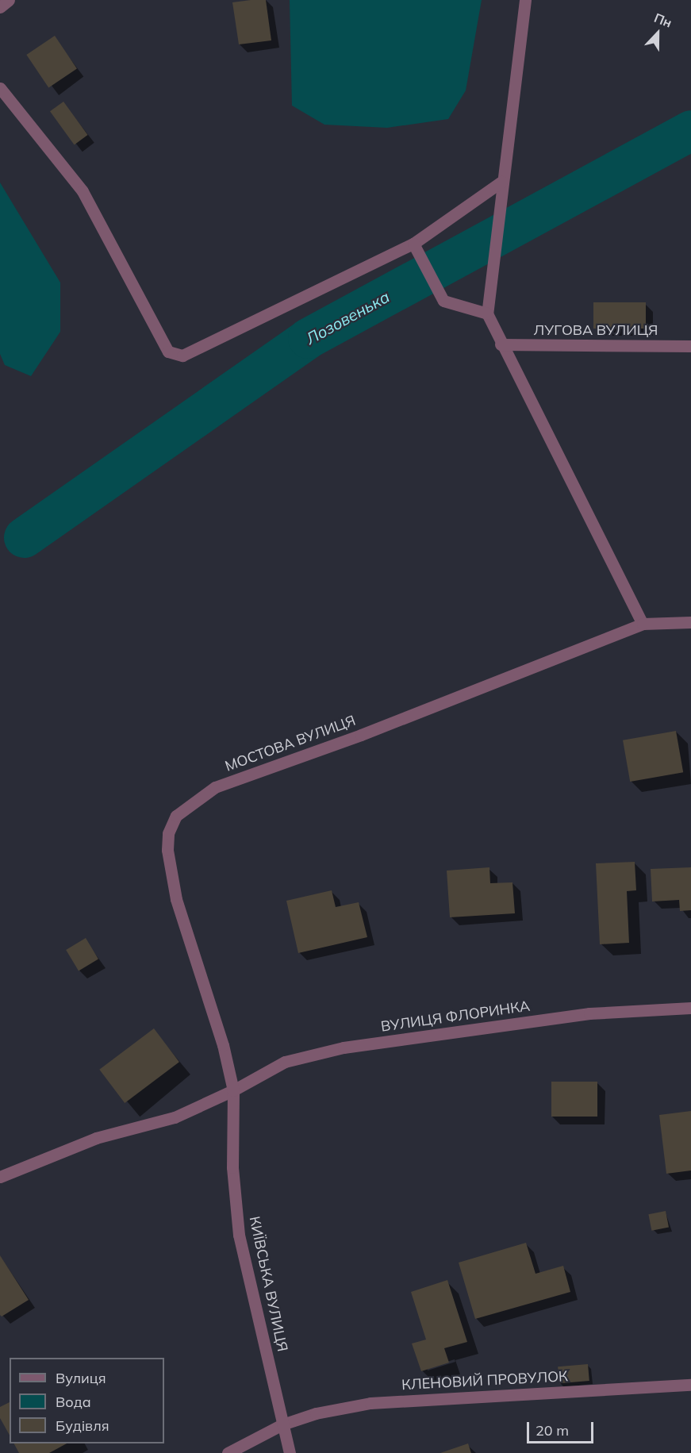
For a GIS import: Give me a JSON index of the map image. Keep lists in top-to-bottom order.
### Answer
{
  "streets": {
    "street": [
      "ЛУГОВА ВУЛИЦЯ",
      "МОСТОВА ВУЛИЦЯ",
      "ВУЛИЦЯ ФЛОРИНКА",
      "КИЇВСЬКА ВУЛИЦЯ",
      "КЛЕНОВИЙ ПРОВУЛОК"
    ]
  },
  "crossings": [
    ["МОСТОВА ВУЛИЦЯ", "ВУЛИЦЯ ФЛОРИНКА"],
    ["МОСТОВА ВУЛИЦЯ", "КИЇВСЬКА ВУЛИЦЯ"],
    ["ВУЛИЦЯ ФЛОРИНКА", "КИЇВСЬКА ВУЛИЦЯ"],
    ["КИЇВСЬКА ВУЛИЦЯ", "КЛЕНОВИЙ ПРОВУЛОК"]
  ],
  "water": ["Лозовенька"],
  "legend": ["Вулиця", "Вода", "Будівля"],
  "scale_bar": "20 m",
  "north": "top"
}
